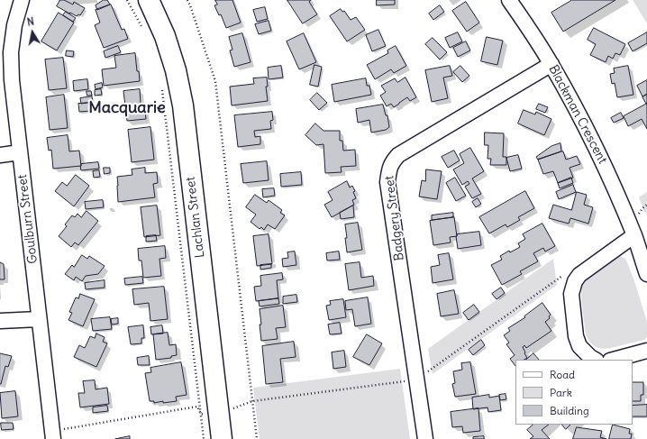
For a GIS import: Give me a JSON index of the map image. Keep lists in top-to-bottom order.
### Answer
{
  "streets": {
    "street": [
      "Blackman Crescent",
      "Lachlan Street",
      "Badgery Street",
      "Goulburn Street"
    ]
  },
  "crossings": [
    ["Blackman Crescent", "Badgery Street"]
  ],
  "districts": ["Macquarie"],
  "legend": ["Road", "Park", "Building"],
  "north": "top"
}
